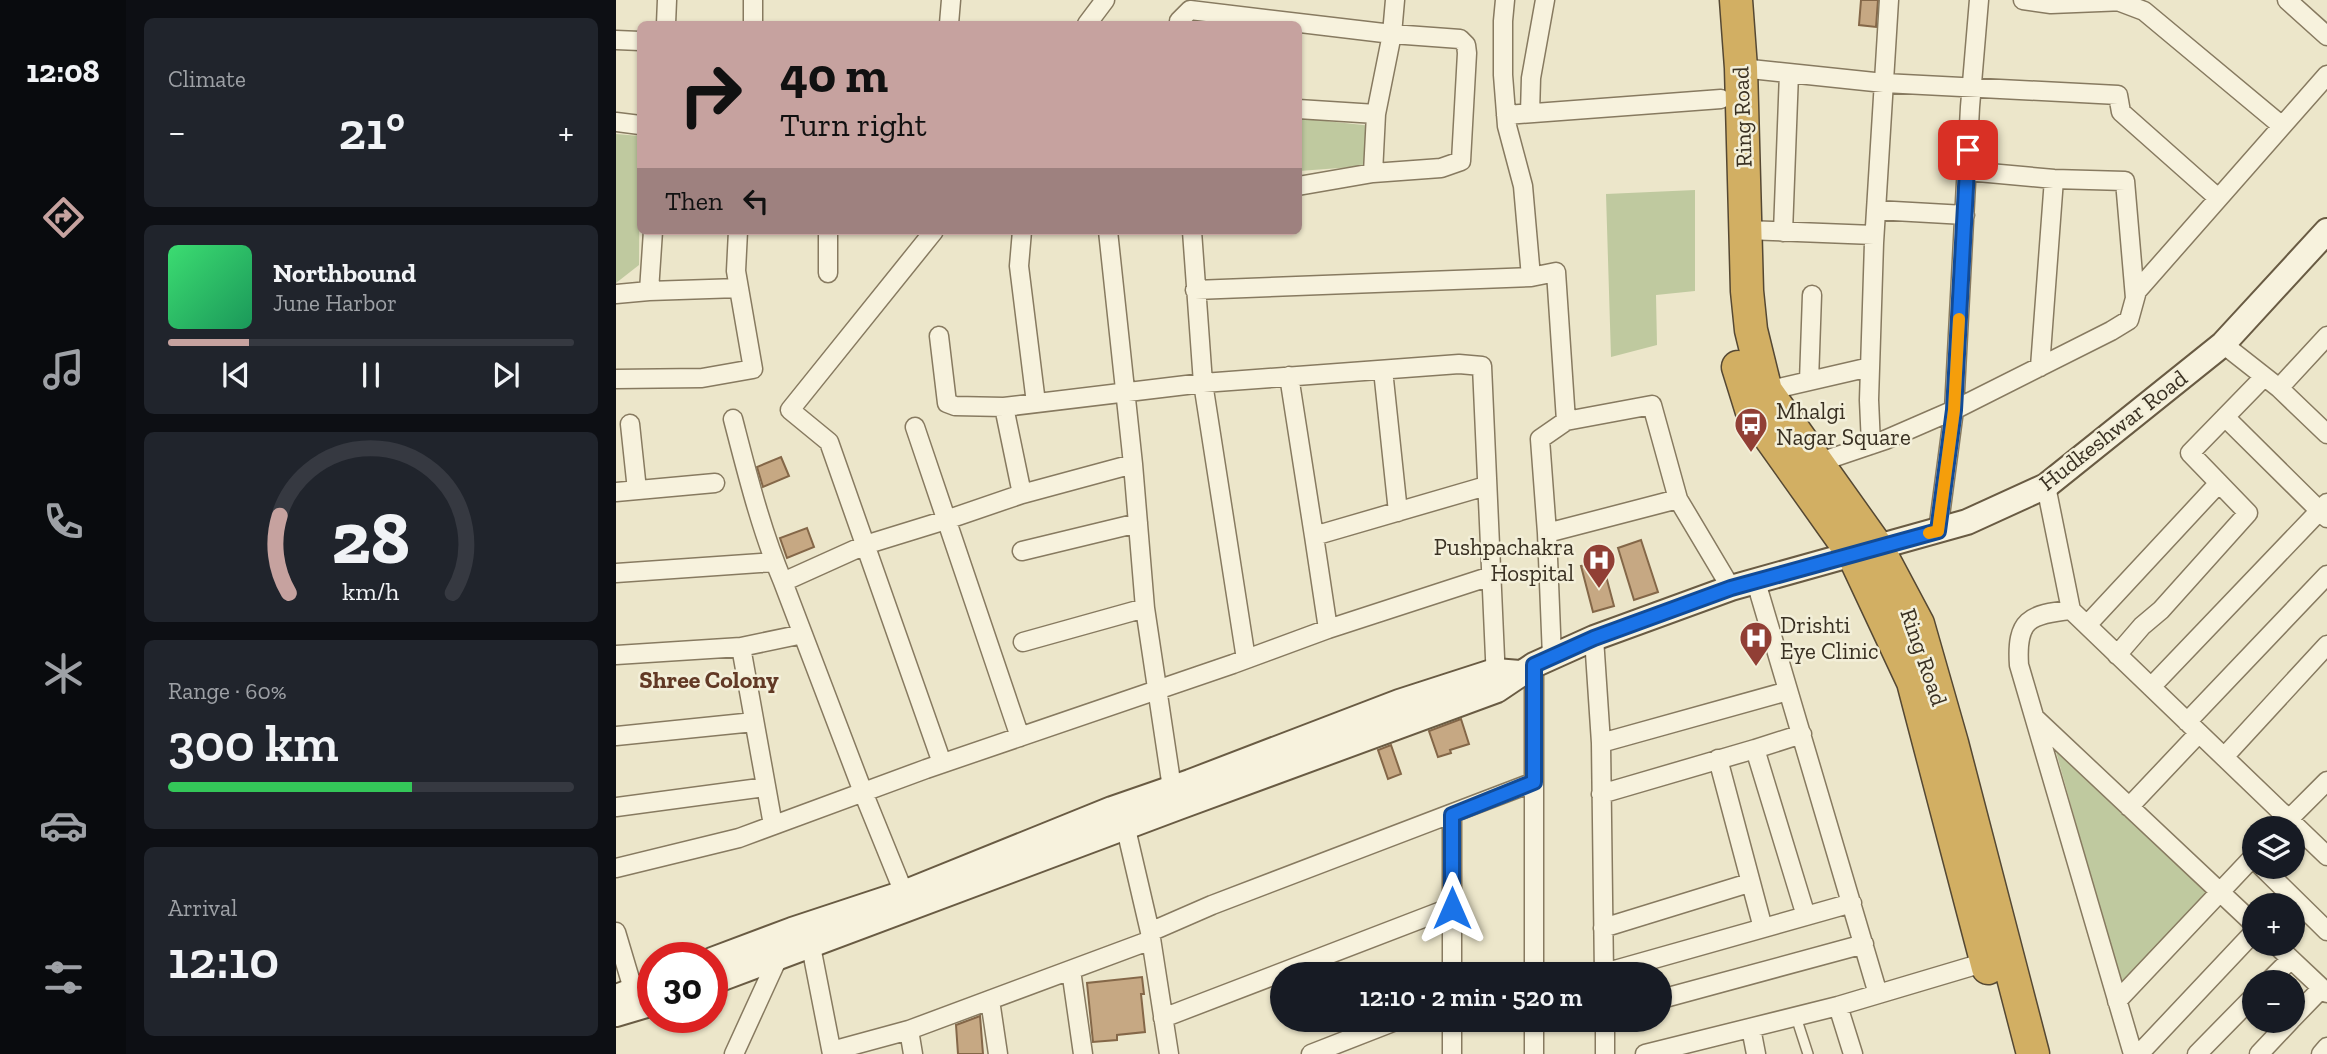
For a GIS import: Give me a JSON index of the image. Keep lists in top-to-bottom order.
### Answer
{
  "streets": {
    "highway": ["Ring Road"],
    "main road": ["Hudkeshwar Road"]
  },
  "crossings": [
    ["Ring Road", "Hudkeshwar Road"]
  ],
  "districts": ["Shree Colony"],
  "places": {
    "bus stop": ["Mhalgi Nagar Square"],
    "hospital": ["Pushpachakra Hospital", "Drishti Eye Clinic"]
  },
  "page": {
    "tabs": "12:08",
    "tile": [
      "Climate",
      ["Range · 60%", "300 km"],
      ["Arrival", "12:10"]
    ],
    "turn": ["40 m", "Turn right"],
    "heat": ["−", "21°", "+"],
    "then": "Then",
    "song": ["Northbound", "June Harbor"],
    "map_buttons": ["+", "−"],
    "limit": "30",
    "trip": "12:10 · 2 min · 520 m",
    "gauge": ["28", "km/h"]
  }
}
